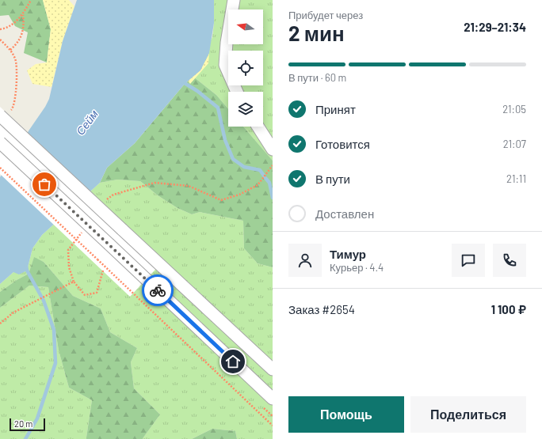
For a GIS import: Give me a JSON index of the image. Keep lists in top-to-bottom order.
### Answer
{
  "water": ["Сейм"],
  "scale_bar": "20 m",
  "north": "left",
  "page": {
    "heading": ["2 мин", "Прибудет через", "21:29–21:34"],
    "panel": [
      "Тимур",
      "Курьер · 4.4",
      "Заказ #2654",
      "1 100 ₽"
    ],
    "bar": "В пути · 60 m",
    "list": [
      ["Принят", "21:05"],
      ["Готовится", "21:07"],
      ["В пути", "21:11"],
      "Доставлен"
    ],
    "buttons": ["Помощь", "Поделиться"],
    "scale": "20 m"
  }
}
